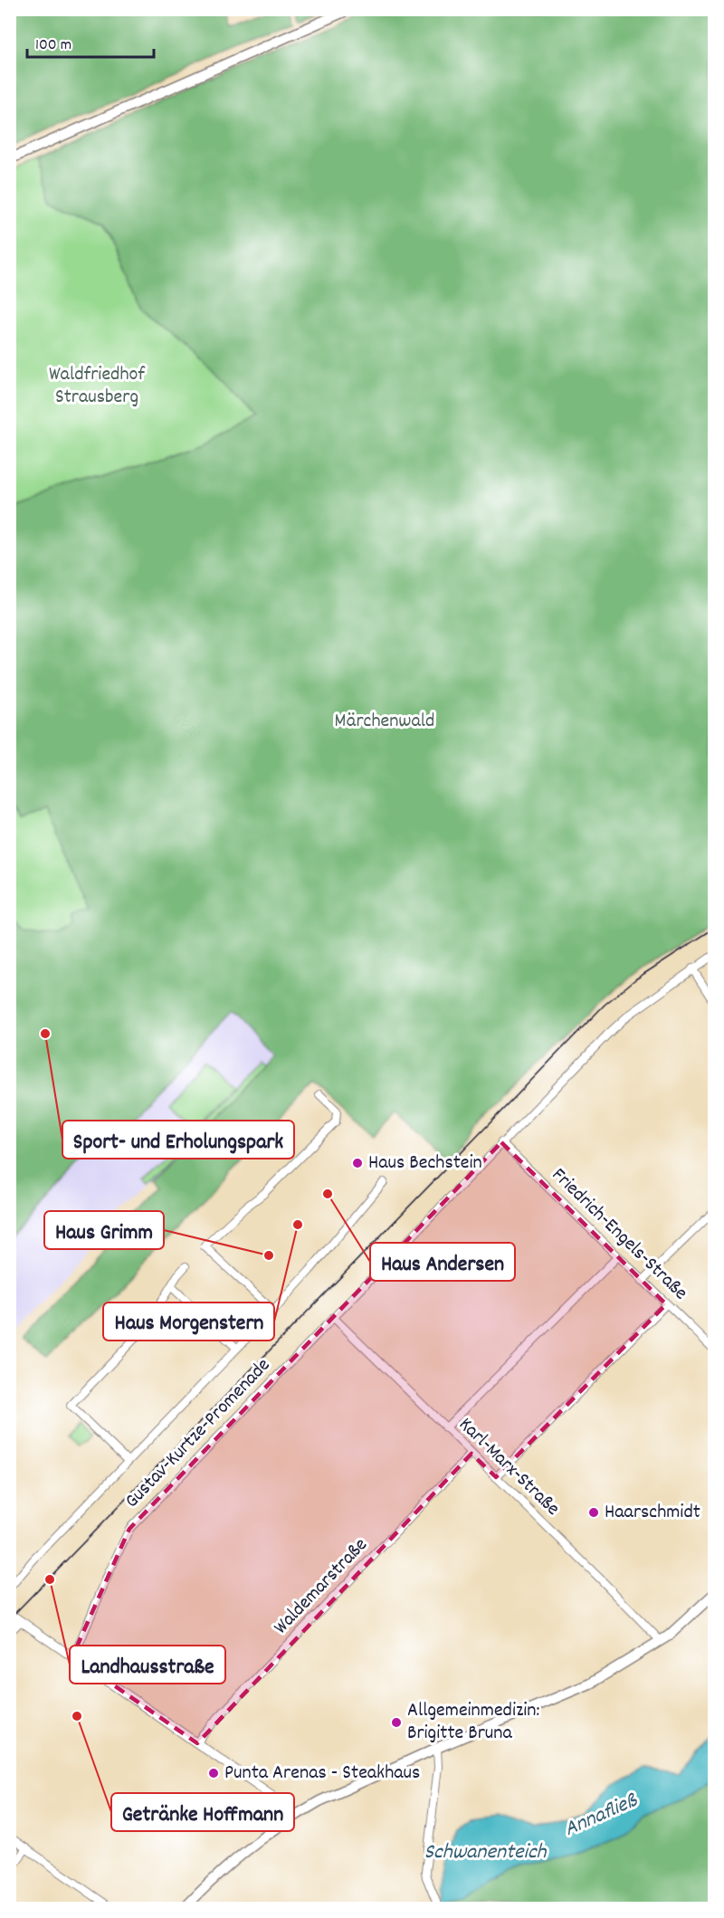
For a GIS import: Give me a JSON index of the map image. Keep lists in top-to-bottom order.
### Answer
{
  "streets": {
    "street": [
      "Friedrich-Engels-Straße",
      "Gustav-Kurtze-Promenade",
      "Karl-Marx-Straße",
      "Waldemarstraße"
    ]
  },
  "crossings": [
    ["Friedrich-Engels-Straße", "Gustav-Kurtze-Promenade"],
    ["Gustav-Kurtze-Promenade", "Karl-Marx-Straße"],
    ["Karl-Marx-Straße", "Waldemarstraße"]
  ],
  "water": ["Annafließ", "Schwanenteich"],
  "parks": ["Waldfriedhof Strausberg", "Märchenwald"],
  "places": [
    "Sport- und Erholungspark",
    "Haus Bechstein",
    "Haus Andersen",
    "Haus Morgenstern",
    "Haus Grimm",
    "Haarschmidt",
    "Landhausstraße",
    "Getränke Hoffmann",
    "Allgemeinmedizin: Brigitte Bruna",
    "Punta Arenas - Steakhaus"
  ],
  "scale_bar": "100 m"
}
